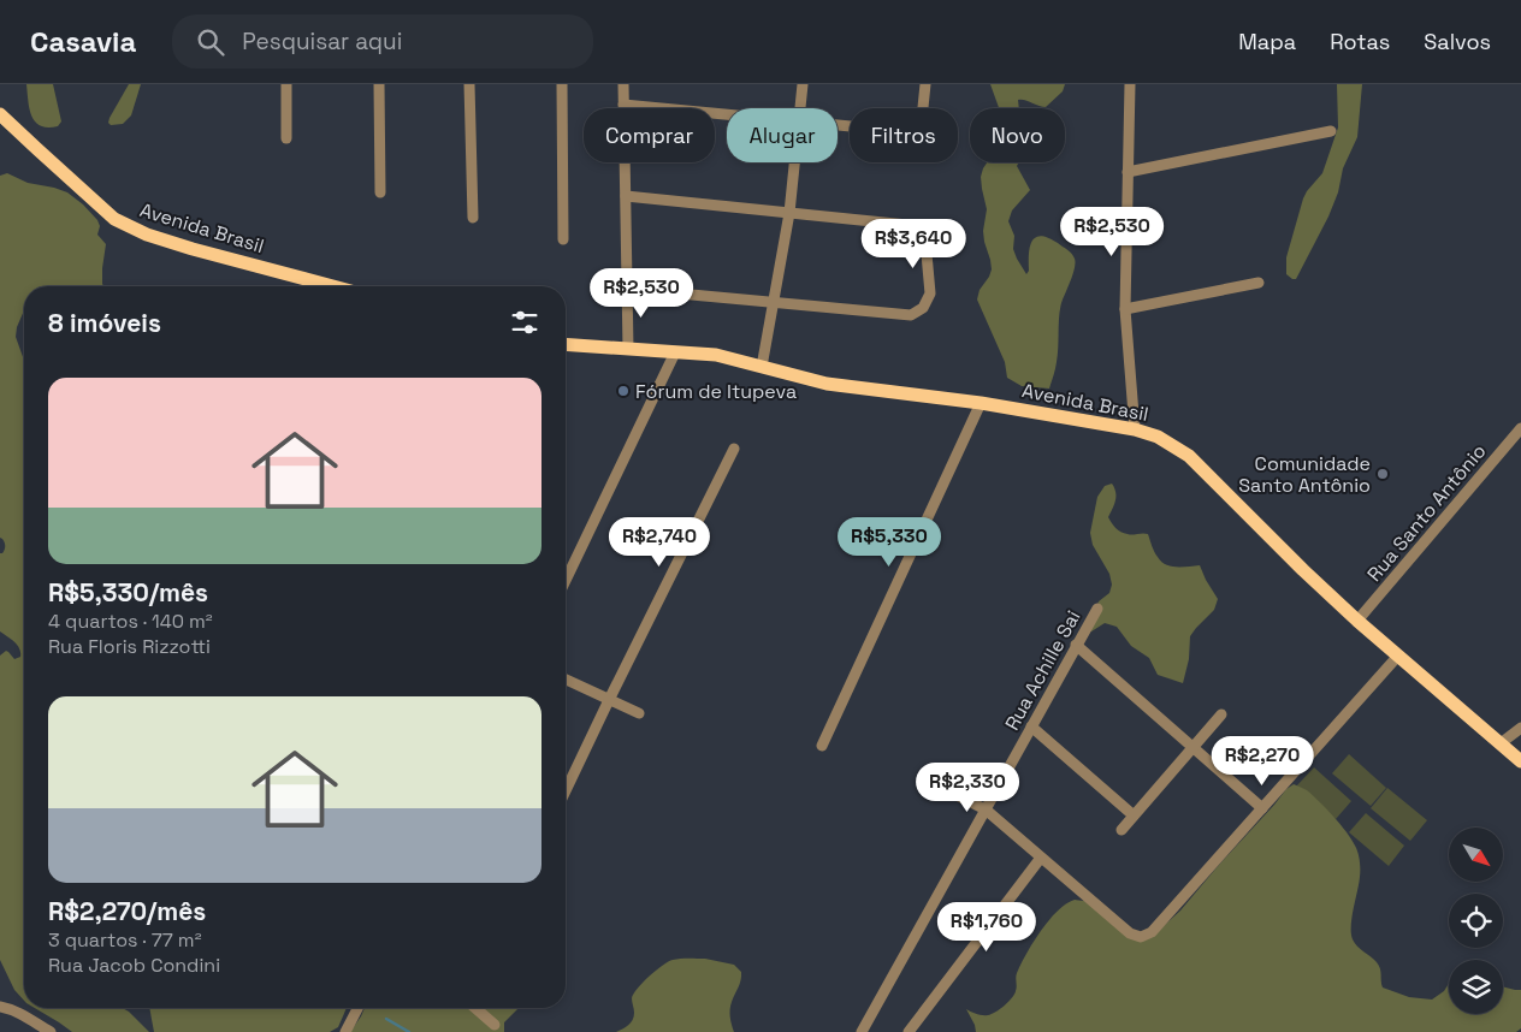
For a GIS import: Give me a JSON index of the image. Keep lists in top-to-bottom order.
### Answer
{
  "streets": {
    "main road": ["Avenida Brasil"],
    "street": ["Rua Santo Antônio", "Rua Achille Sai"]
  },
  "crossings": [
    ["Avenida Brasil", "Rua Santo Antônio"]
  ],
  "places": ["Fórum de Itupeva", "Comunidade Santo Antônio"],
  "north": "bottom right",
  "page": {
    "header": "Casavia",
    "search": "Pesquisar aqui",
    "nav": ["Mapa", "Rotas", "Salvos"],
    "chip": [
      "Comprar",
      "Alugar",
      "Filtros",
      "Novo"
    ],
    "price": [
      "R$2,530",
      "R$3,640",
      "R$2,530",
      "R$2,740",
      "R$5,330",
      "R$2,270",
      "R$2,330",
      "R$1,760"
    ],
    "heading": "8 imóveis",
    "list": [
      {
        "name": "R$5,330/mês",
        "note": "4 quartos · 140 m² · Rua Floris Rizzotti"
      },
      {
        "name": "R$2,270/mês",
        "note": "3 quartos · 77 m² · Rua Jacob Condini"
      }
    ]
  }
}
